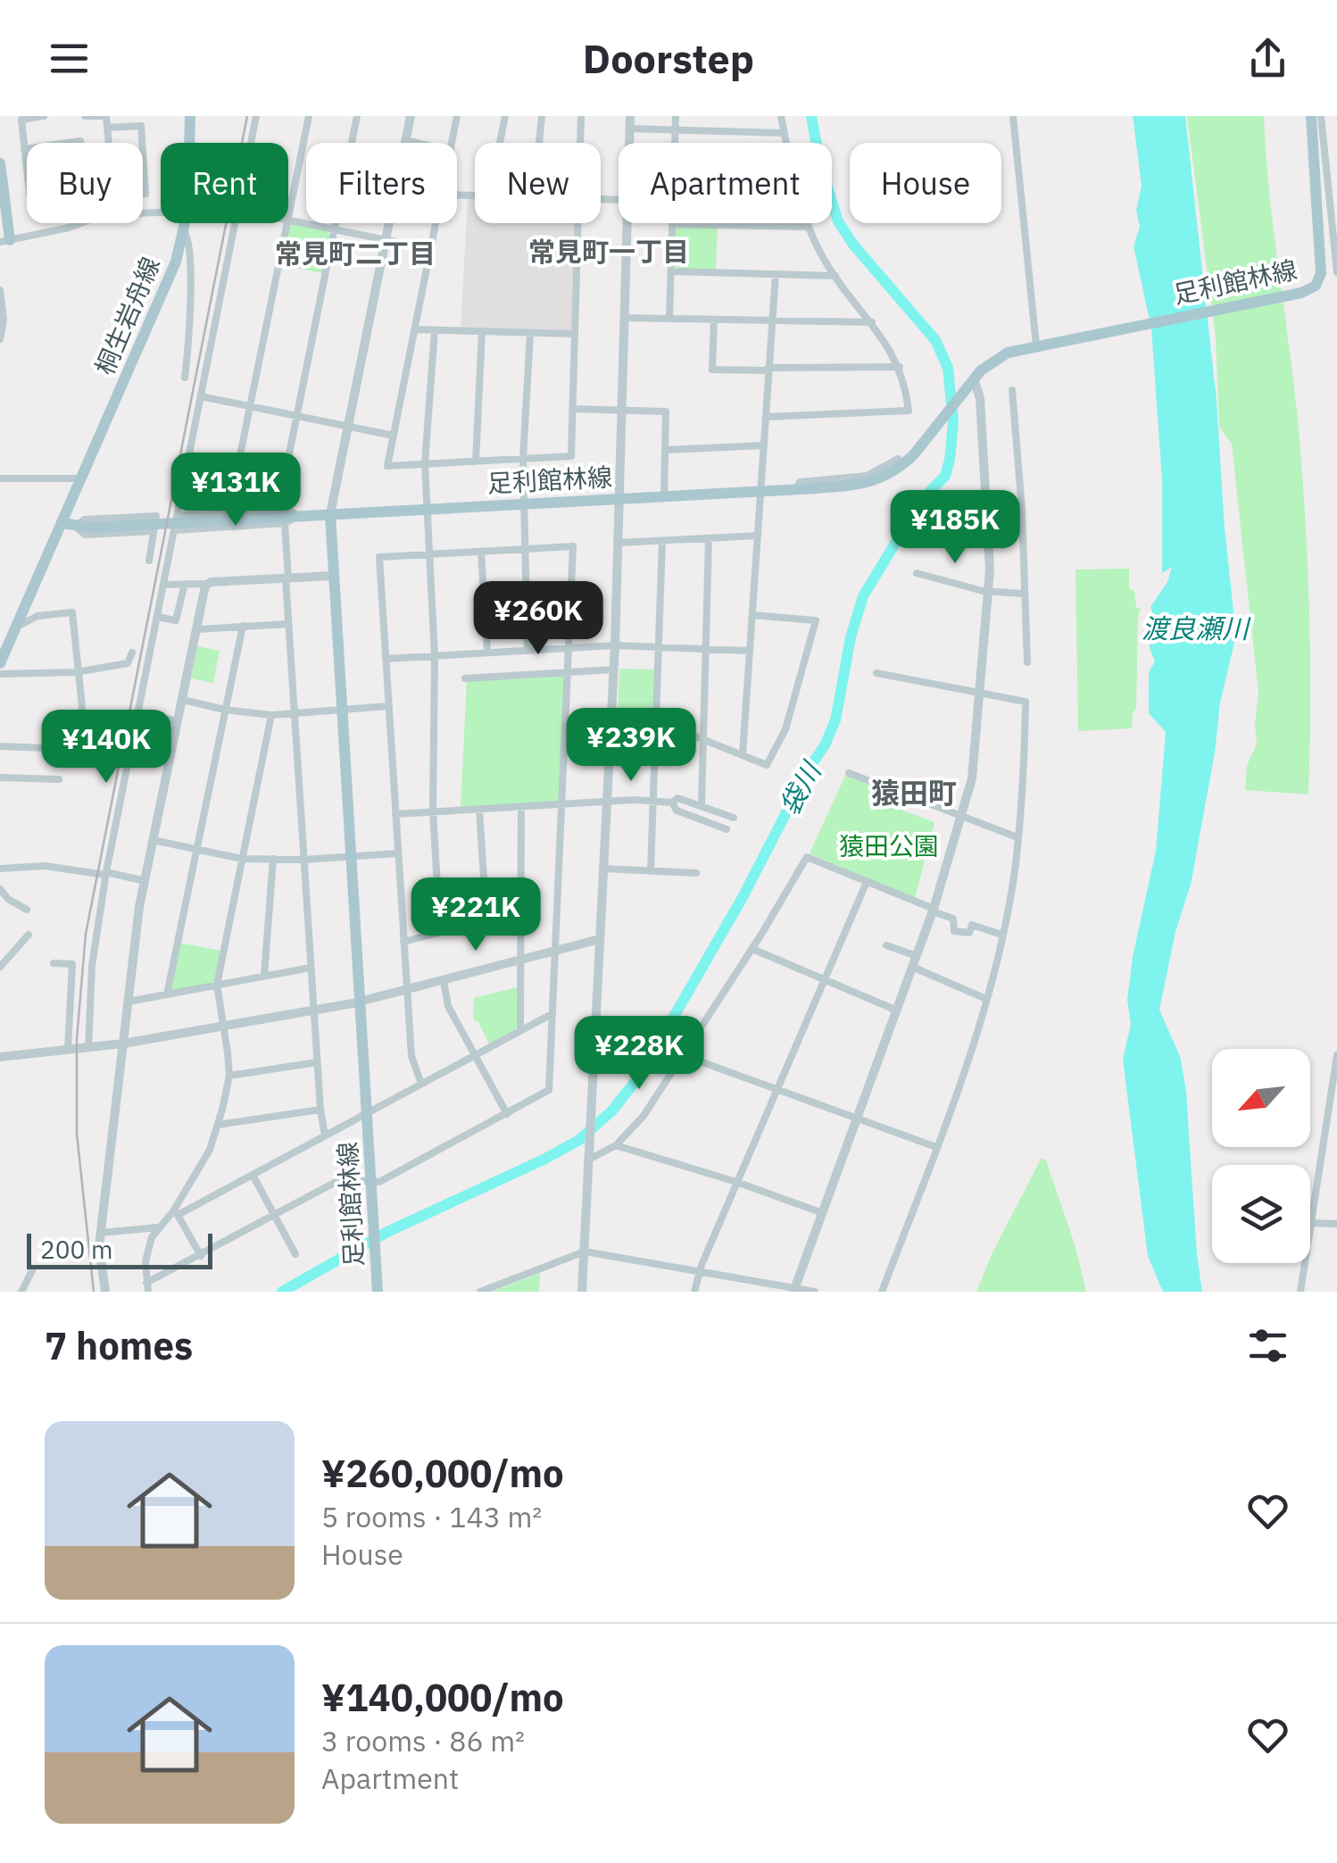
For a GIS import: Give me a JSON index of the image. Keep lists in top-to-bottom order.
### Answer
{
  "streets": {
    "main road": ["足利館林線", "桐生岩舟線"]
  },
  "districts": ["常見町一丁目", "常見町二丁目", "猿田町"],
  "water": ["渡良瀬川", "袋川"],
  "parks": ["猿田公園"],
  "scale_bar": "200 m",
  "north": "bottom left",
  "page": {
    "header": "Doorstep",
    "chip": [
      "Buy",
      "Rent",
      "Filters",
      "New",
      "Apartment",
      "House"
    ],
    "price": [
      "¥131K",
      "¥185K",
      "¥260K",
      "¥239K",
      "¥140K",
      "¥221K",
      "¥228K"
    ],
    "scale": "200 m",
    "heading": "7 homes",
    "list": [
      {
        "name": "¥260,000/mo",
        "note": "5 rooms · 143 m² · House"
      },
      {
        "name": "¥140,000/mo",
        "note": "3 rooms · 86 m² · Apartment"
      }
    ]
  }
}
